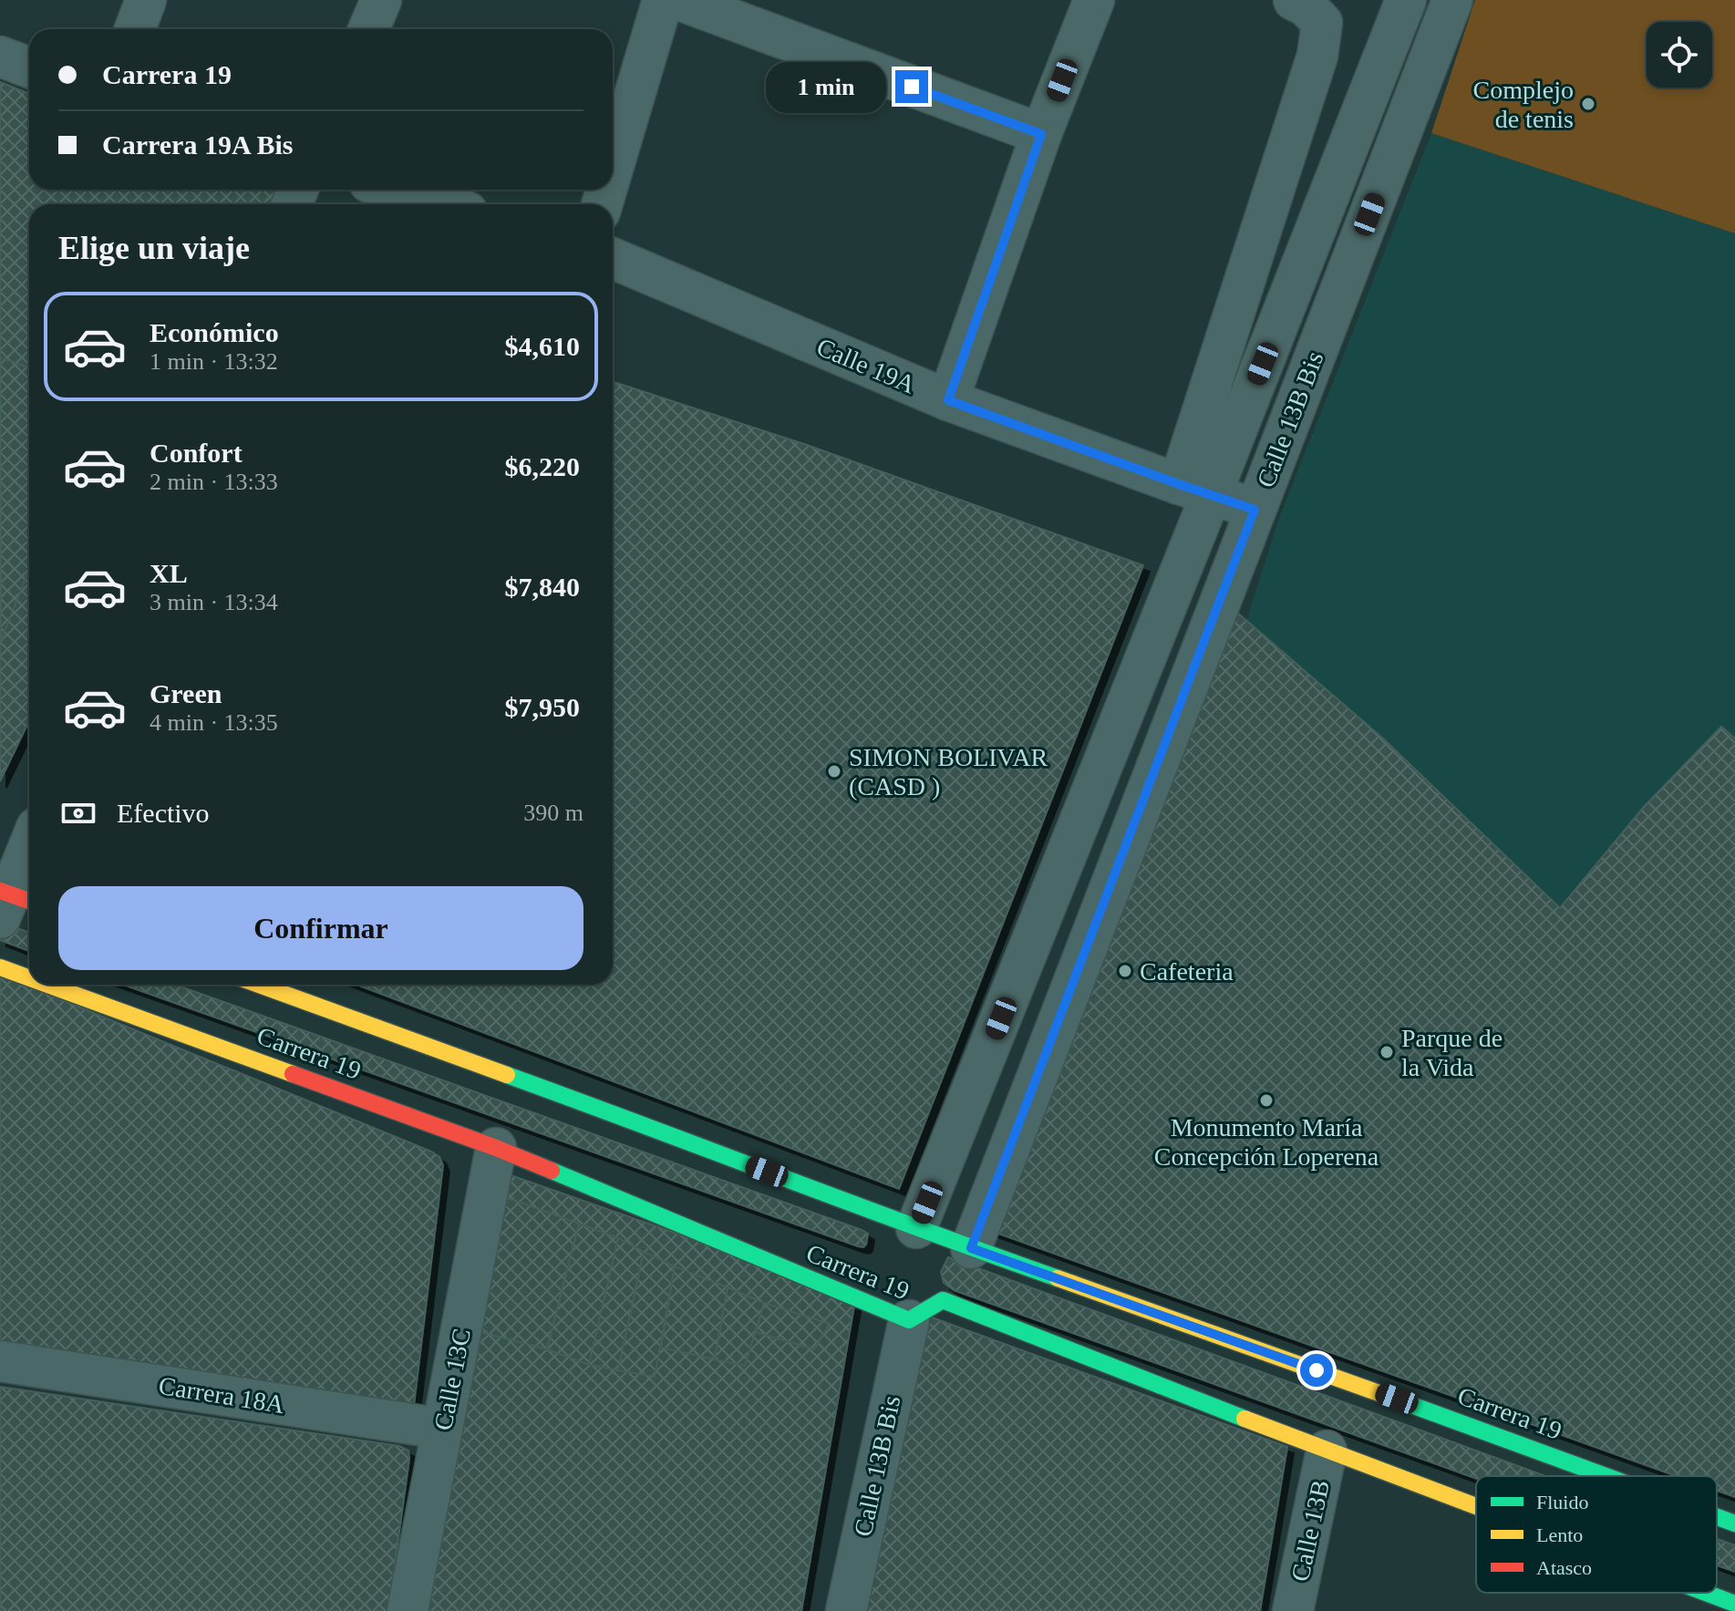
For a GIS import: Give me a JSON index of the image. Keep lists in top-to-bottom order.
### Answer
{
  "streets": {
    "highway": ["Carrera 19"],
    "street": [
      "Calle 19A",
      "Calle 13B Bis",
      "Calle 13C",
      "Carrera 18A",
      "Calle 13B"
    ]
  },
  "crossings": [
    ["Calle 19A", "Calle 13B Bis"],
    ["Calle 13B Bis", "Carrera 19"],
    ["Carrera 19", "Calle 13C"],
    ["Carrera 19", "Calle 13B"],
    ["Calle 13C", "Carrera 18A"]
  ],
  "places": [
    "Complejo de tenis",
    "SIMON BOLIVAR (CASD )",
    "Cafeteria",
    "Parque de la Vida",
    "Monumento María Concepción Loperena"
  ],
  "legend": ["Fluido", "Lento", "Atasco"],
  "page": {
    "banner": ["Carrera 19", "Carrera 19A Bis"],
    "bubble": "1 min",
    "heading": "Elige un viaje",
    "list": [
      {
        "name": "Económico",
        "note": "1 min · 13:32",
        "value": "$4,610"
      },
      {
        "name": "Confort",
        "note": "2 min · 13:33",
        "value": "$6,220"
      },
      {
        "name": "XL",
        "note": "3 min · 13:34",
        "value": "$7,840"
      },
      {
        "name": "Green",
        "note": "4 min · 13:35",
        "value": "$7,950"
      }
    ],
    "pay": ["Efectivo", "390 m"],
    "buttons": "Confirmar"
  }
}
